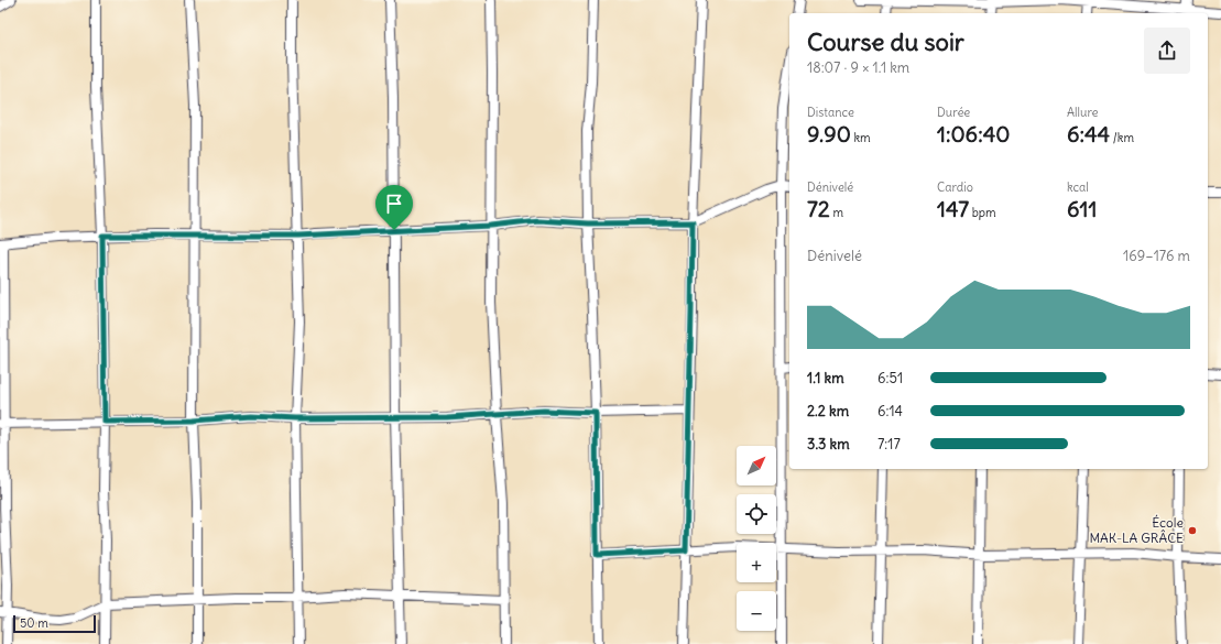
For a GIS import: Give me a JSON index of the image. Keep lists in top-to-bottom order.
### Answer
{
  "places": ["École MAK-LA GRÂCE"],
  "scale_bar": "50 m",
  "north": "top right",
  "page": {
    "heading": ["Course du soir", "18:07 · 9 × 1.1 km"],
    "stats": [
      ["Distance", "9.90 km"],
      ["Durée", "1:06:40"],
      ["Allure", "6:44 /km"],
      ["Dénivelé", "72 m"],
      ["Cardio", "147 bpm"],
      ["kcal", "611"]
    ],
    "chart": ["Dénivelé", "169–176 m"],
    "list": [
      {
        "name": "1.1 km",
        "note": "6:51"
      },
      {
        "name": "2.2 km",
        "note": "6:14"
      },
      {
        "name": "3.3 km",
        "note": "7:17"
      }
    ],
    "map_buttons": ["+", "−"],
    "scale": "50 m"
  }
}
